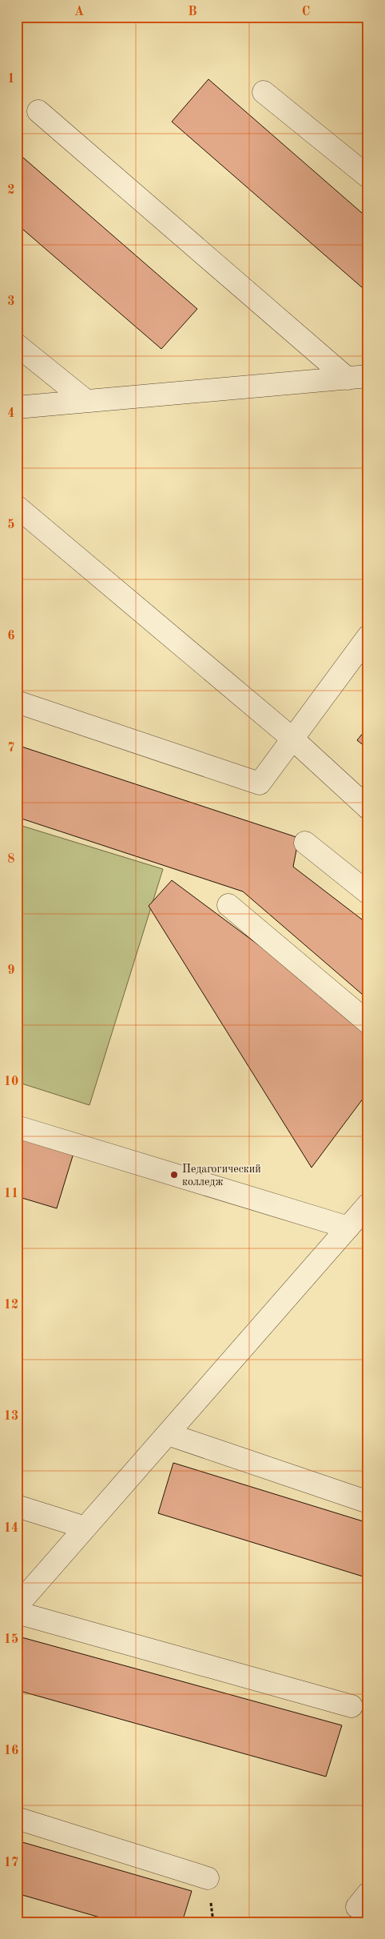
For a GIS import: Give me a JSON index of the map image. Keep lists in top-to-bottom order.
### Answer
{
  "places": ["Педагогический колледж"],
  "grid": {
    "columns": ["A", "B", "C"],
    "rows": [
      "1",
      "2",
      "3",
      "4",
      "5",
      "6",
      "7",
      "8",
      "9",
      "10",
      "11",
      "12",
      "13",
      "14",
      "15",
      "16",
      "17"
    ]
  }
}
